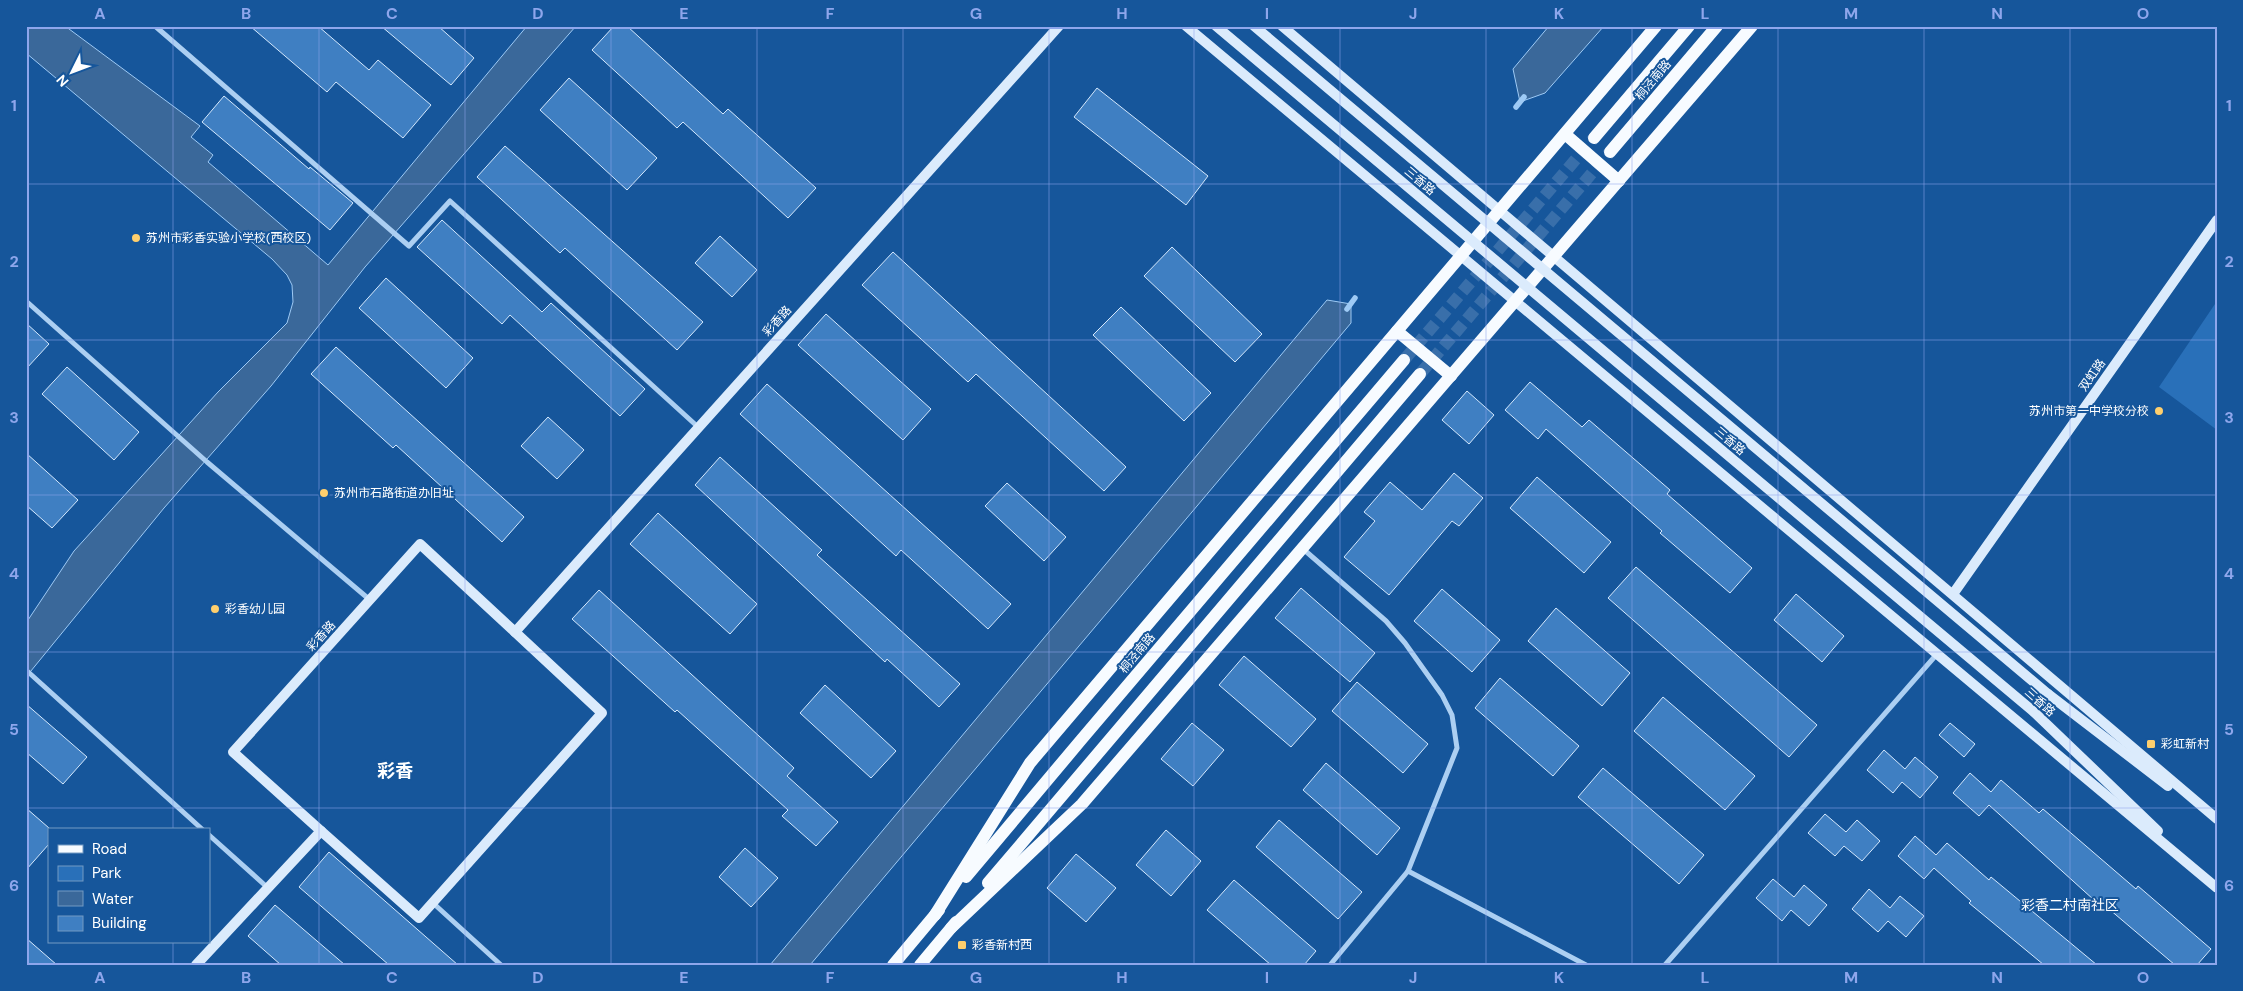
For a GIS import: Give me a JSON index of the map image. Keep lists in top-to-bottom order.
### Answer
{
  "streets": {
    "main road": [
      "桐泾南路",
      "三香路",
      "彩香路",
      "双虹路"
    ]
  },
  "districts": ["彩香", "彩香二村南社区"],
  "places": {
    "other": [
      "苏州市彩香实验小学校(西校区)",
      "苏州市第一中学校分校",
      "苏州市石路街道办旧址",
      "彩香幼儿园"
    ],
    "transit": ["彩虹新村", "彩香新村西"]
  },
  "legend": [
    "Road",
    "Park",
    "Water",
    "Building"
  ],
  "north": "bottom left",
  "grid": {
    "columns": [
      "A",
      "B",
      "C",
      "D",
      "E",
      "F",
      "G",
      "H",
      "I",
      "J",
      "K",
      "L",
      "M",
      "N",
      "O"
    ],
    "rows": [
      "1",
      "2",
      "3",
      "4",
      "5",
      "6"
    ]
  }
}
